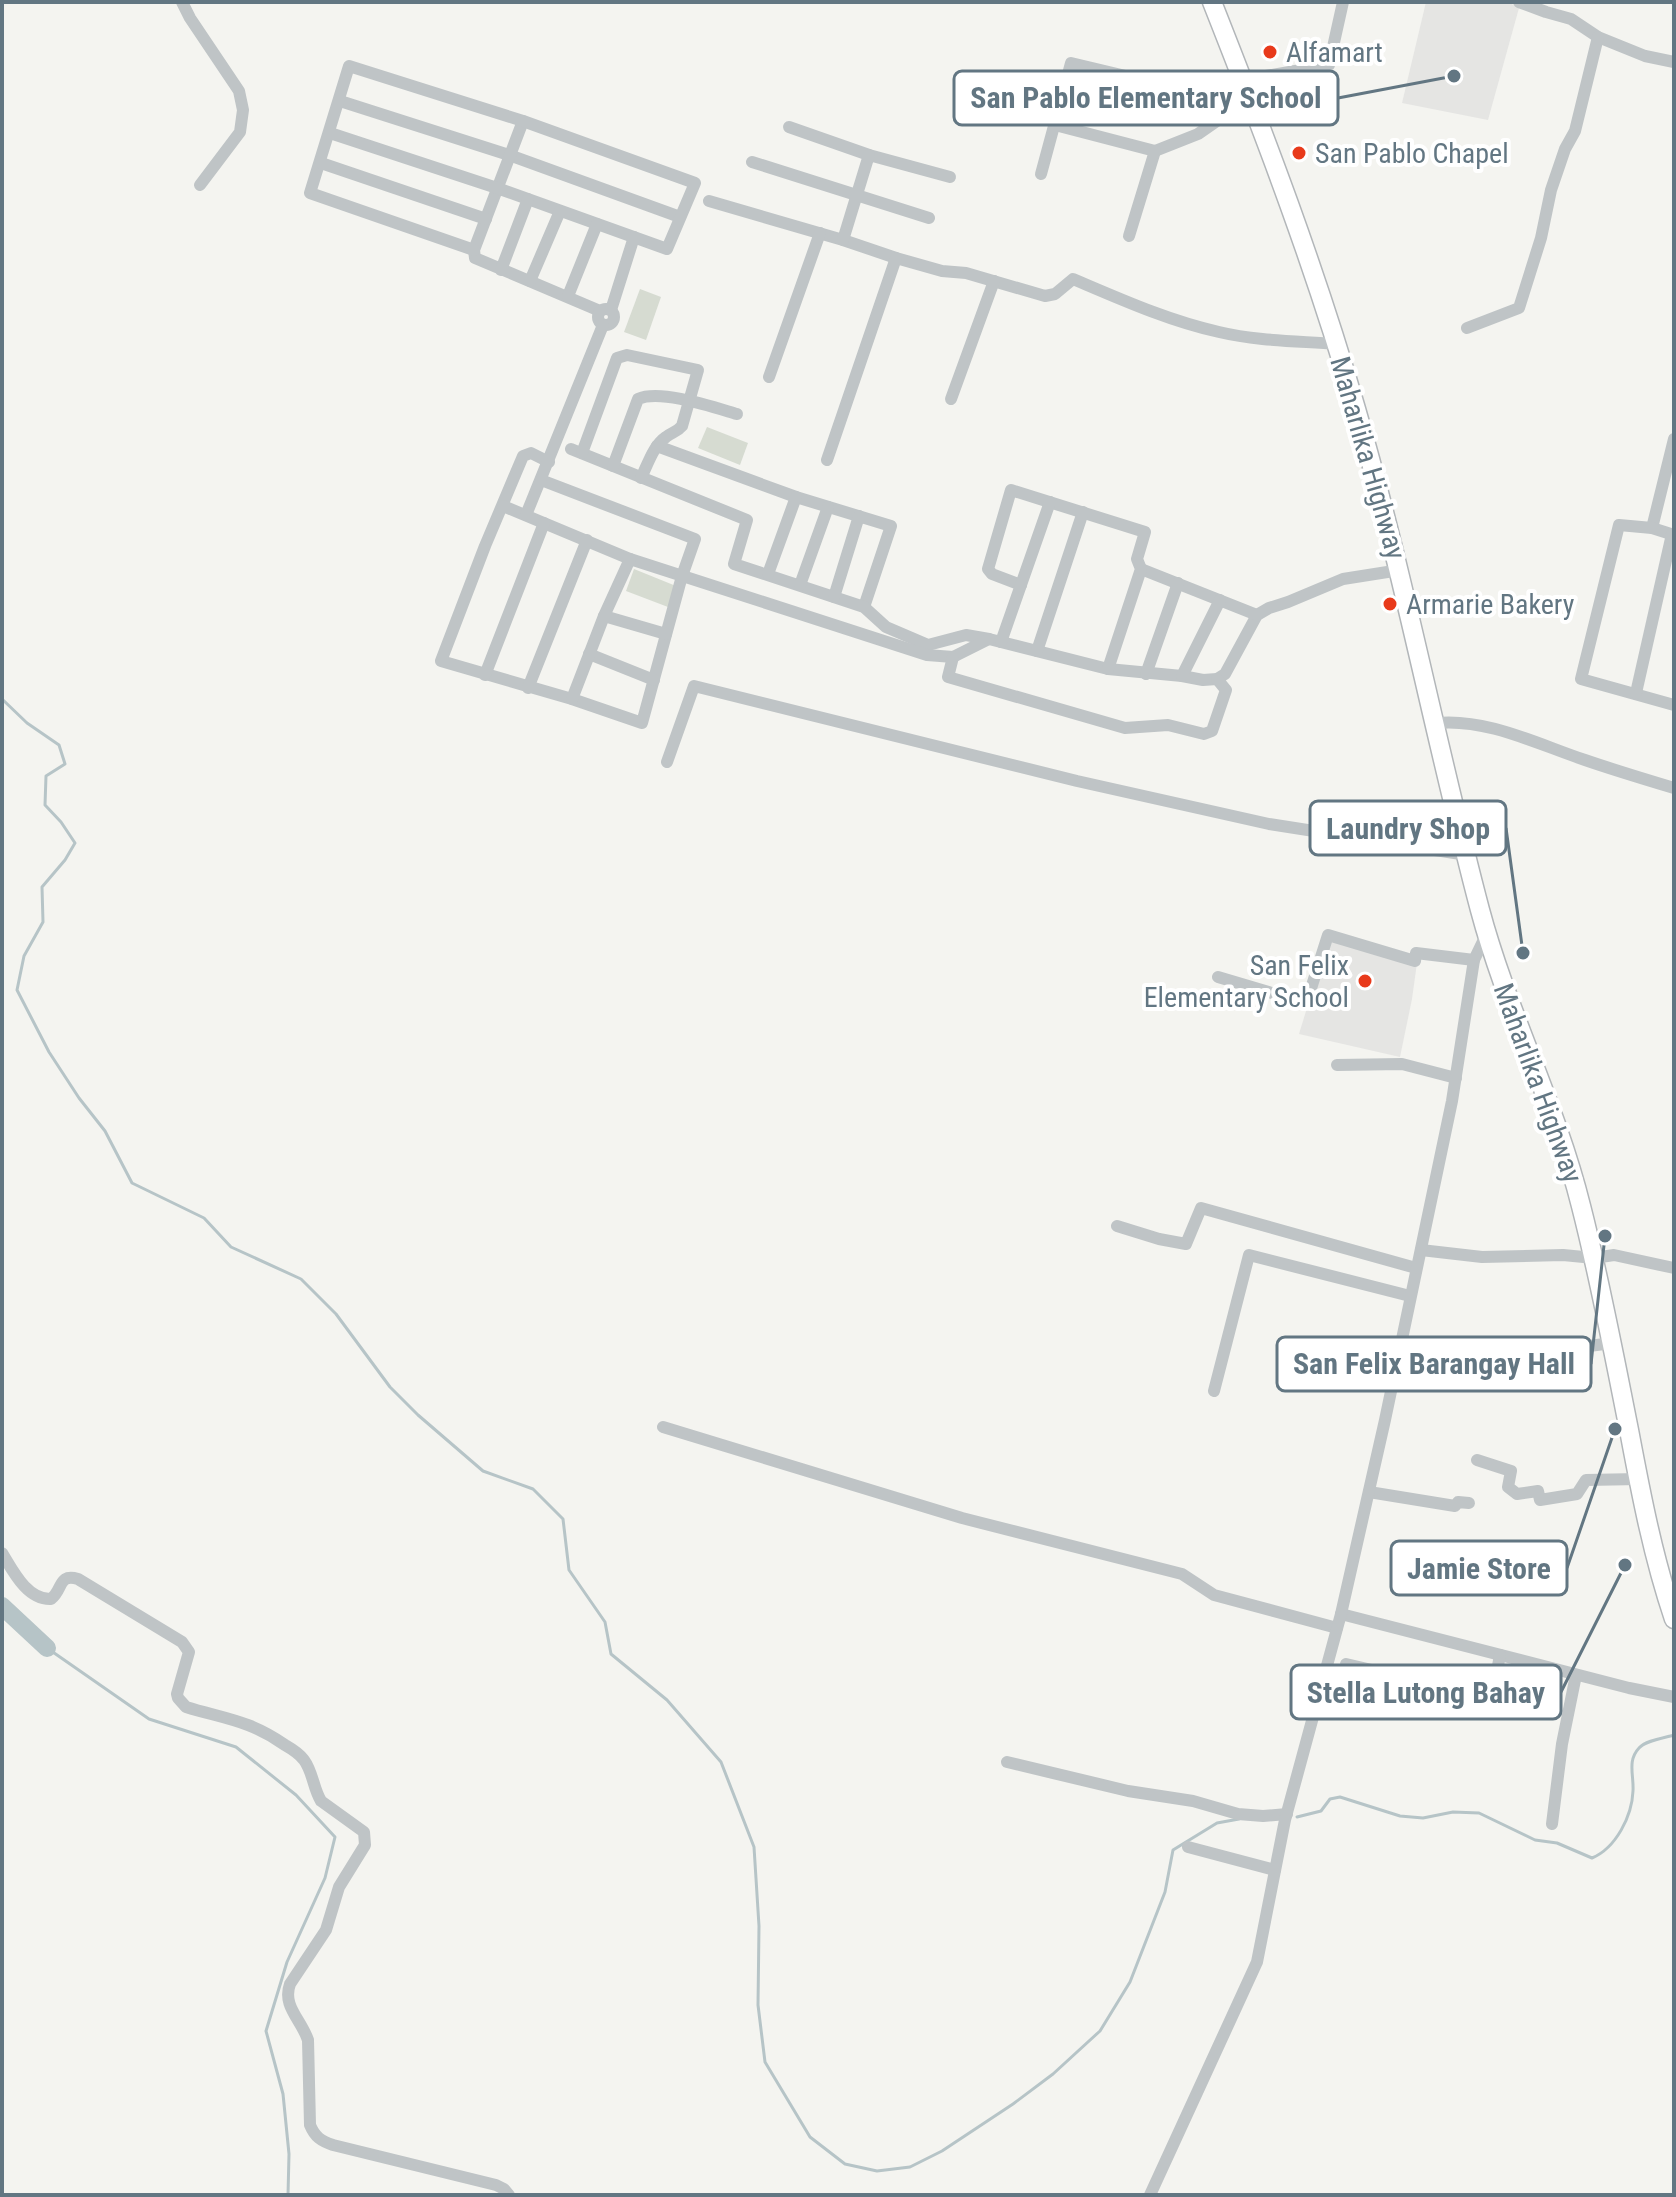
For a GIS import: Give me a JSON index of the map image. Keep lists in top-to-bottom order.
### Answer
{
  "streets": {
    "highway": ["Maharlika Highway"]
  },
  "places": [
    "Alfamart",
    "San Pablo Elementary School",
    "San Pablo Chapel",
    "Armarie Bakery",
    "Laundry Shop",
    "San Felix Elementary School",
    "San Felix Barangay Hall",
    "Jamie Store",
    "Stella Lutong Bahay"
  ]
}
